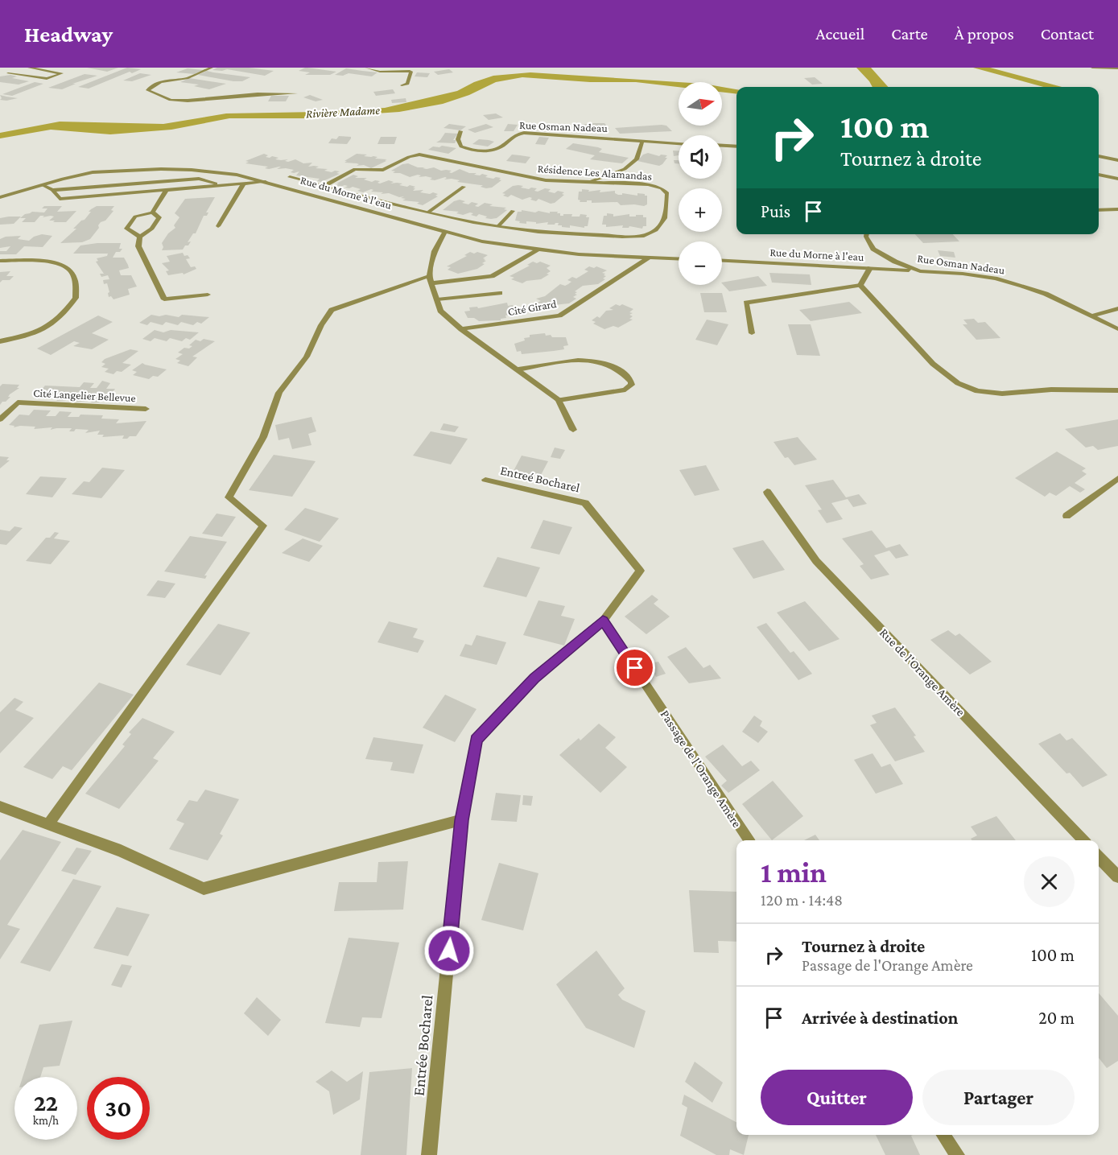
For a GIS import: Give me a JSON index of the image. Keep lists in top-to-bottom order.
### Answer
{
  "streets": {
    "street": [
      "Rue Osman Nadeau",
      "Résidence Les Alamandas",
      "Rue du Morne à l'eau",
      "Cité Girard",
      "Cité Langelier Bellevue",
      "Entreé Bocharel",
      "Rue de l'Orange Amère",
      "Passage de l'Orange Amère",
      "Entrée Bocharel"
    ]
  },
  "crossings": [
    ["Rue Osman Nadeau", "Rue du Morne à l'eau"],
    ["Rue du Morne à l'eau", "Cité Girard"],
    ["Entreé Bocharel", "Passage de l'Orange Amère"],
    ["Entreé Bocharel", "Entrée Bocharel"],
    ["Passage de l'Orange Amère", "Entrée Bocharel"]
  ],
  "water": ["Rivière Madame"],
  "north": "right",
  "page": {
    "header": "Headway",
    "nav": [
      "Accueil",
      "Carte",
      "À propos",
      "Contact"
    ],
    "map_buttons": ["+", "−"],
    "turn": ["100 m", "Tournez à droite"],
    "then": "Puis",
    "heading": ["1 min", "120 m · 14:48"],
    "list": [
      {
        "name": "Tournez à droite",
        "note": "Passage de l'Orange Amère",
        "value": "100 m"
      },
      {
        "name": "Arrivée à destination",
        "value": "20 m"
      }
    ],
    "buttons": ["Quitter", "Partager"],
    "speed": "22 km/h",
    "limit": "30"
  }
}
